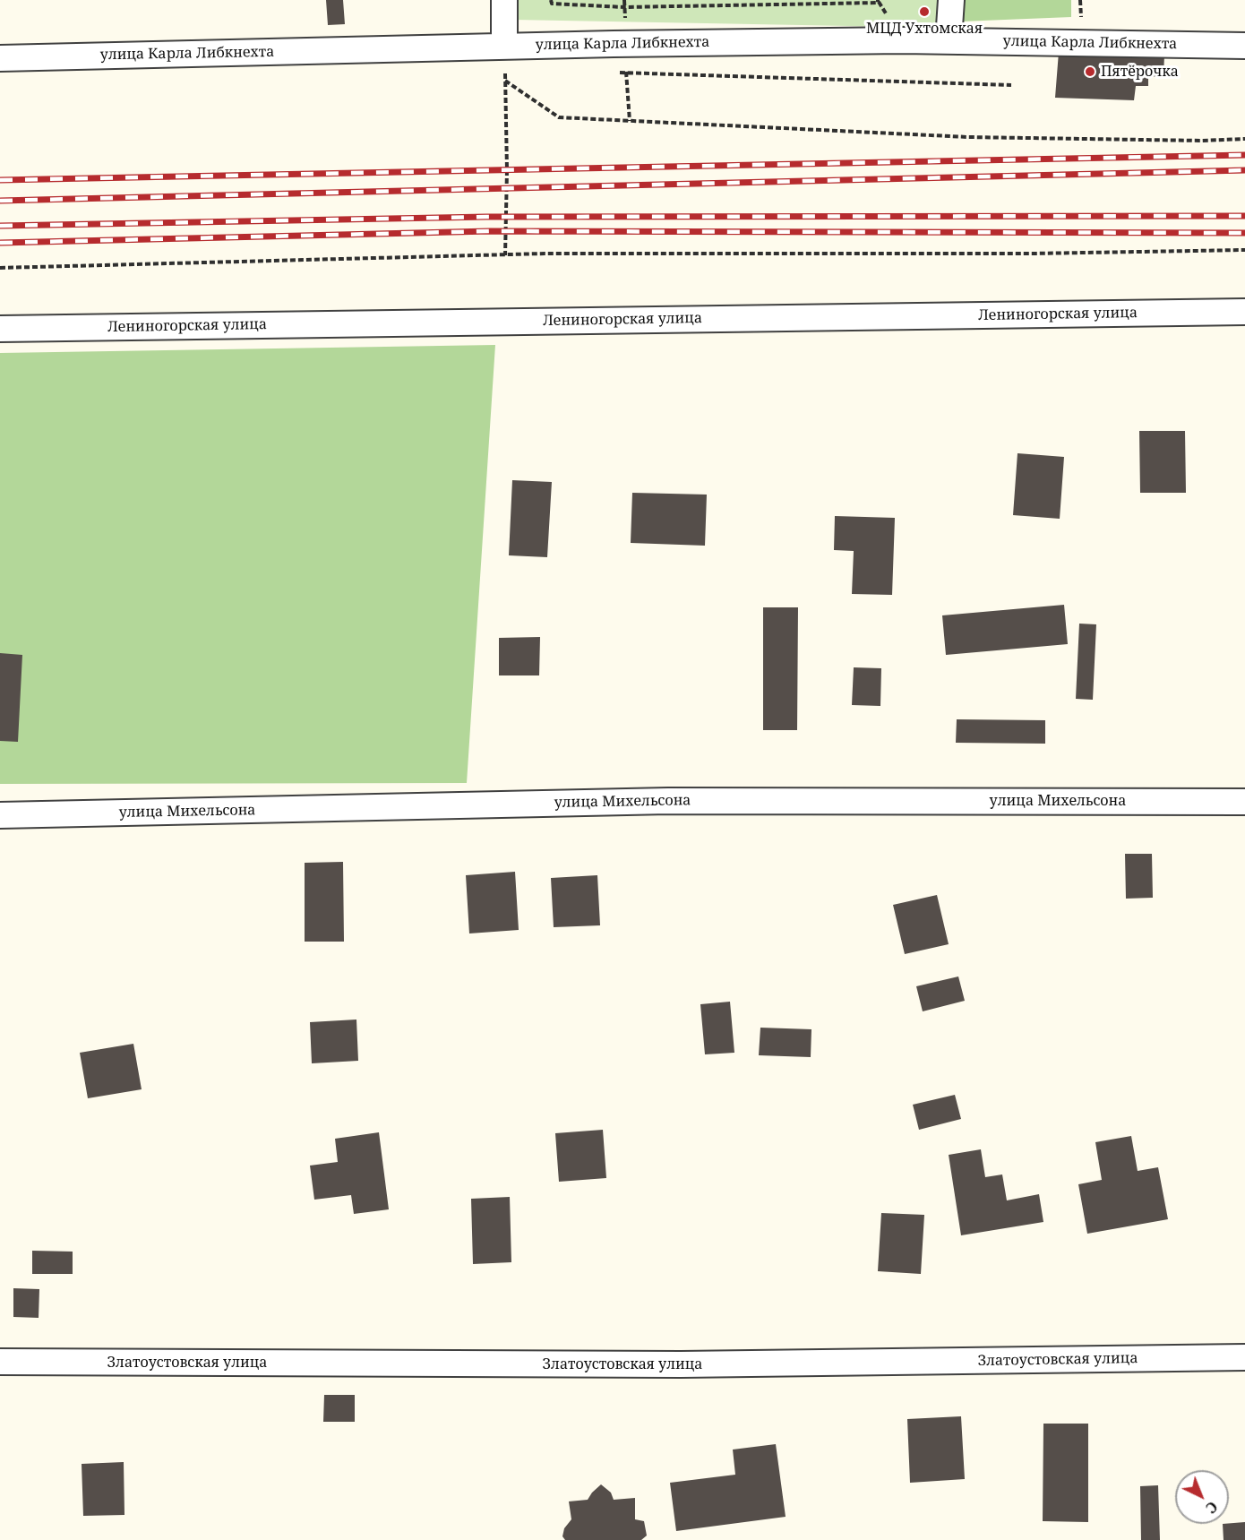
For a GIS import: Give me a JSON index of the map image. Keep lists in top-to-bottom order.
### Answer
{
  "streets": {
    "street": [
      "улица Карла Либкнехта",
      "Лениногорская улица",
      "улица Михельсона",
      "Златоустовская улица"
    ]
  },
  "places": ["МЦД Ухтомская", "Пятёрочка"],
  "north": "bottom right"
}
